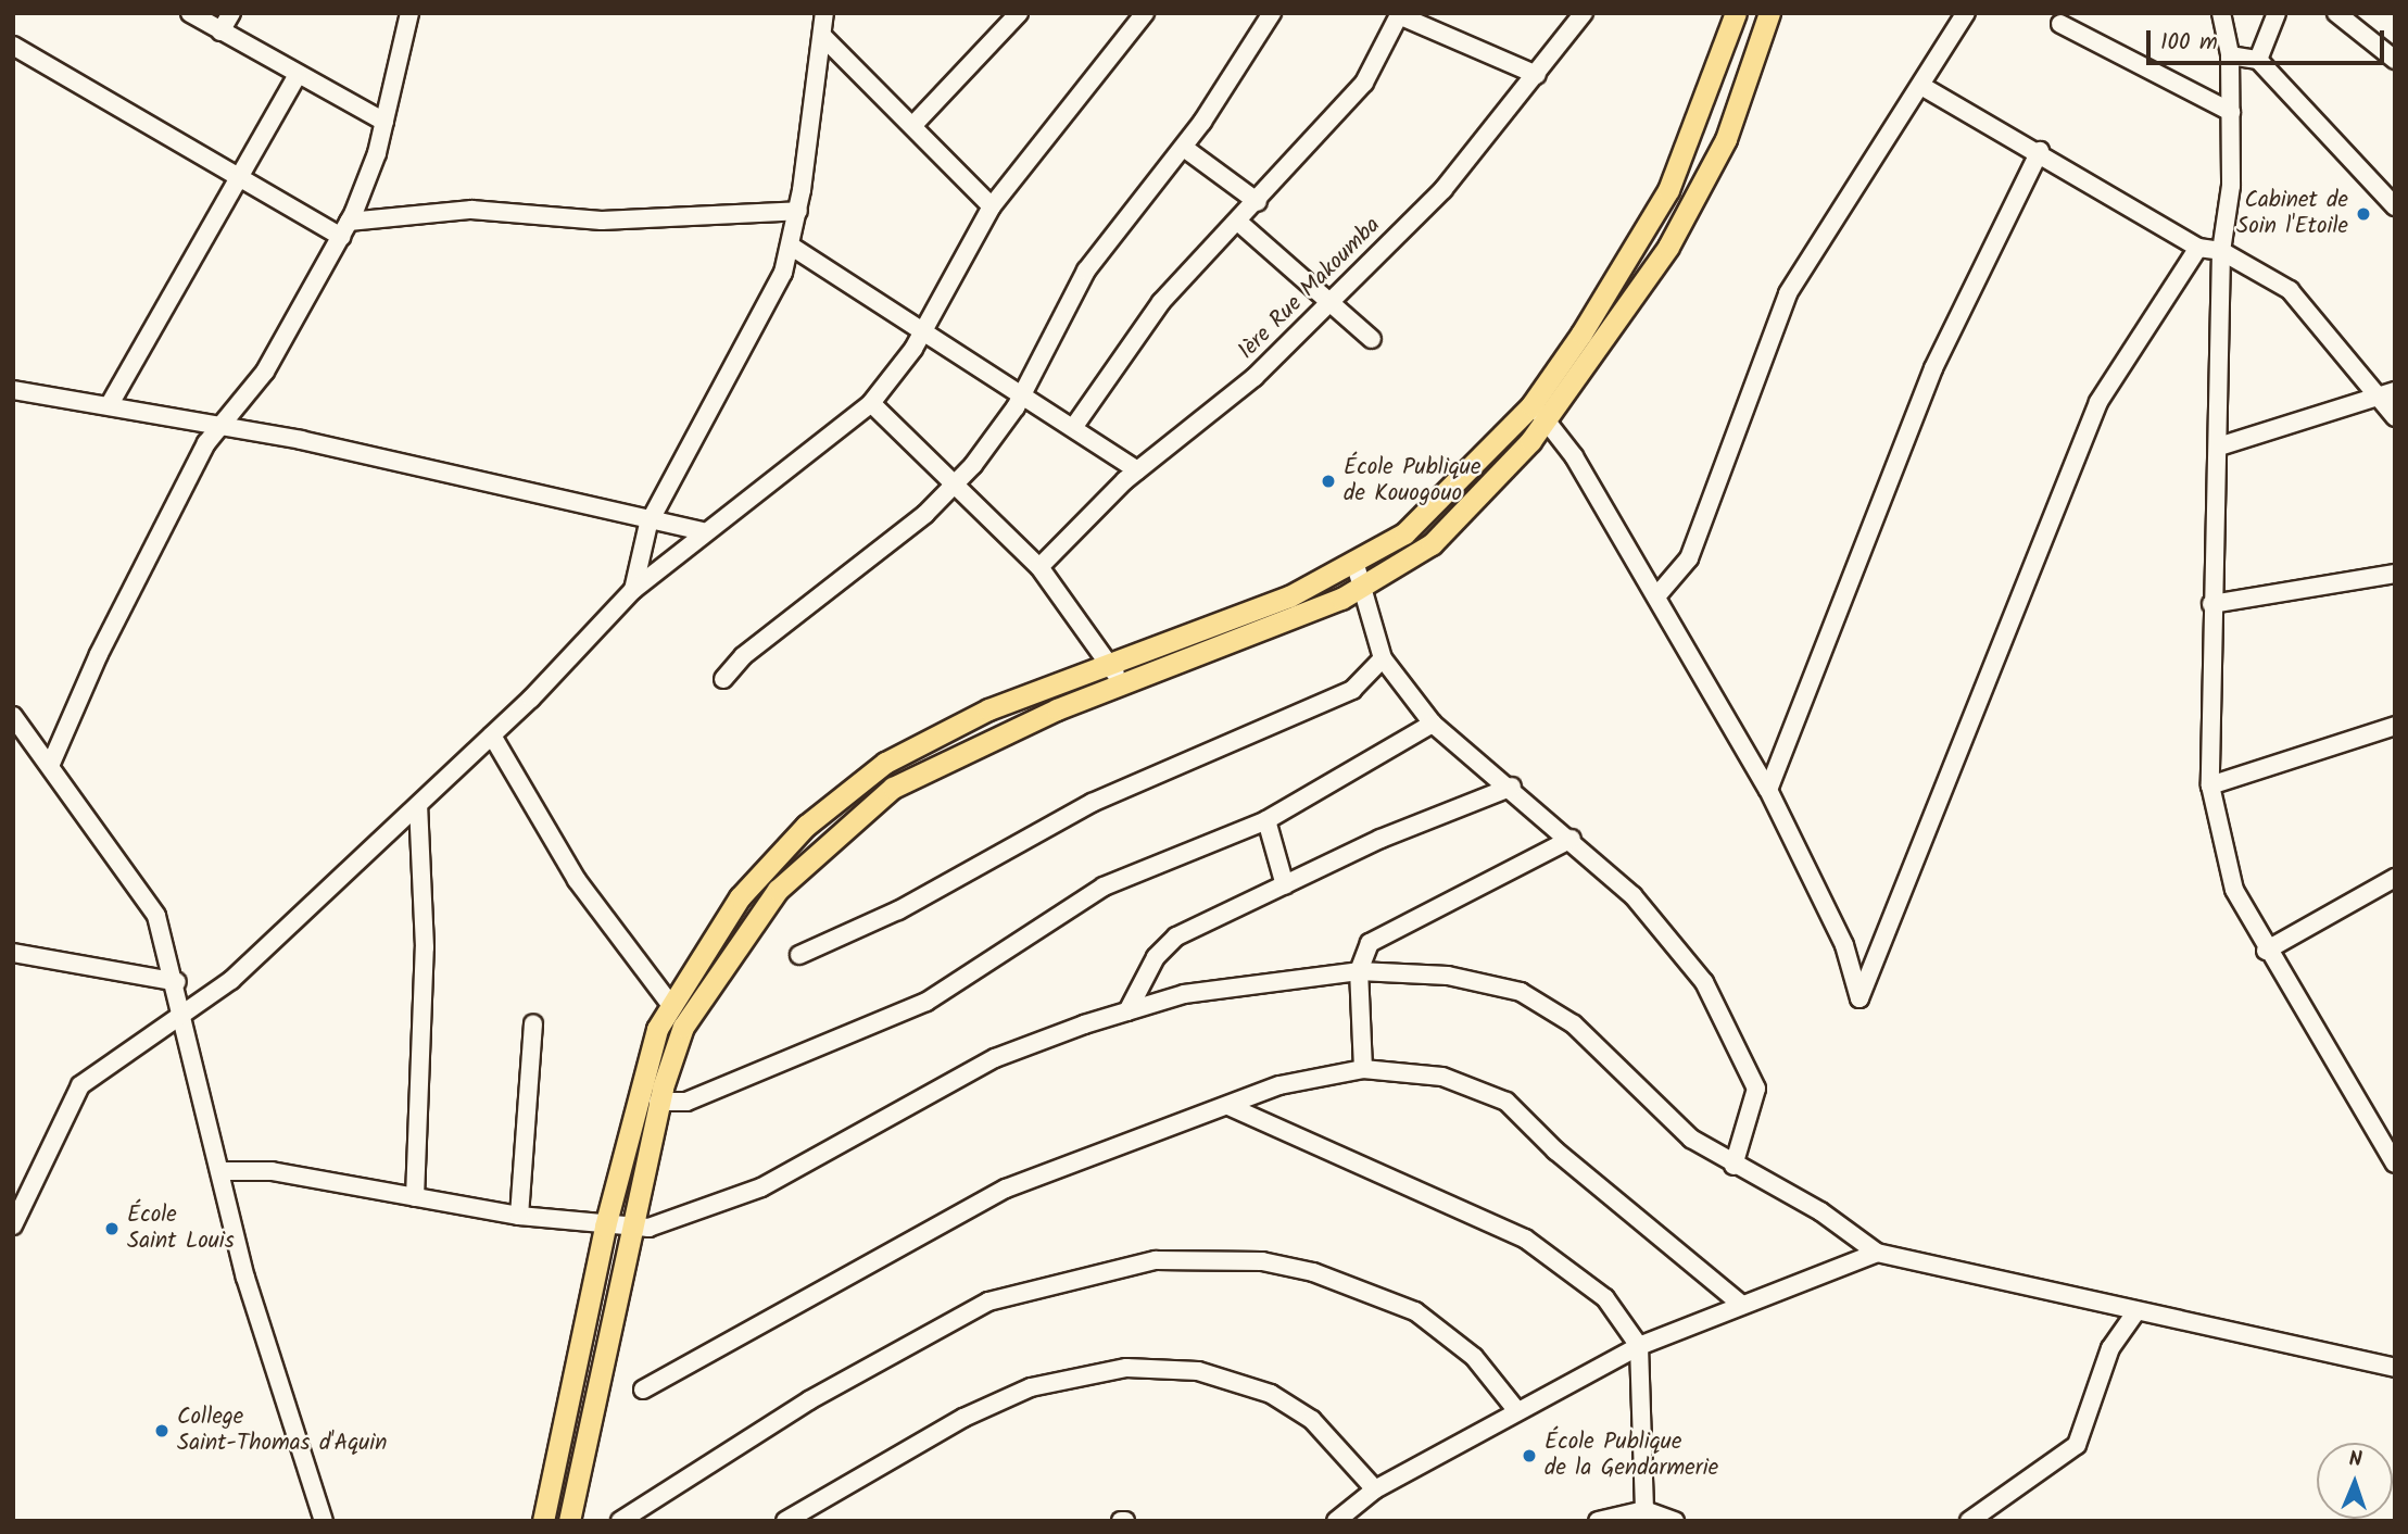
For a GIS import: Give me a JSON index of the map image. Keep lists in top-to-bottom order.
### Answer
{
  "streets": {
    "street": ["1ère Rue Makoumba"]
  },
  "places": [
    "Cabinet de Soin l'Etoile",
    "École Publique de Kouogouo",
    "École Saint Louis",
    "College Saint-Thomas d'Aquin",
    "École Publique de la Gendarmerie"
  ],
  "scale_bar": "100 m",
  "north": "top"
}
